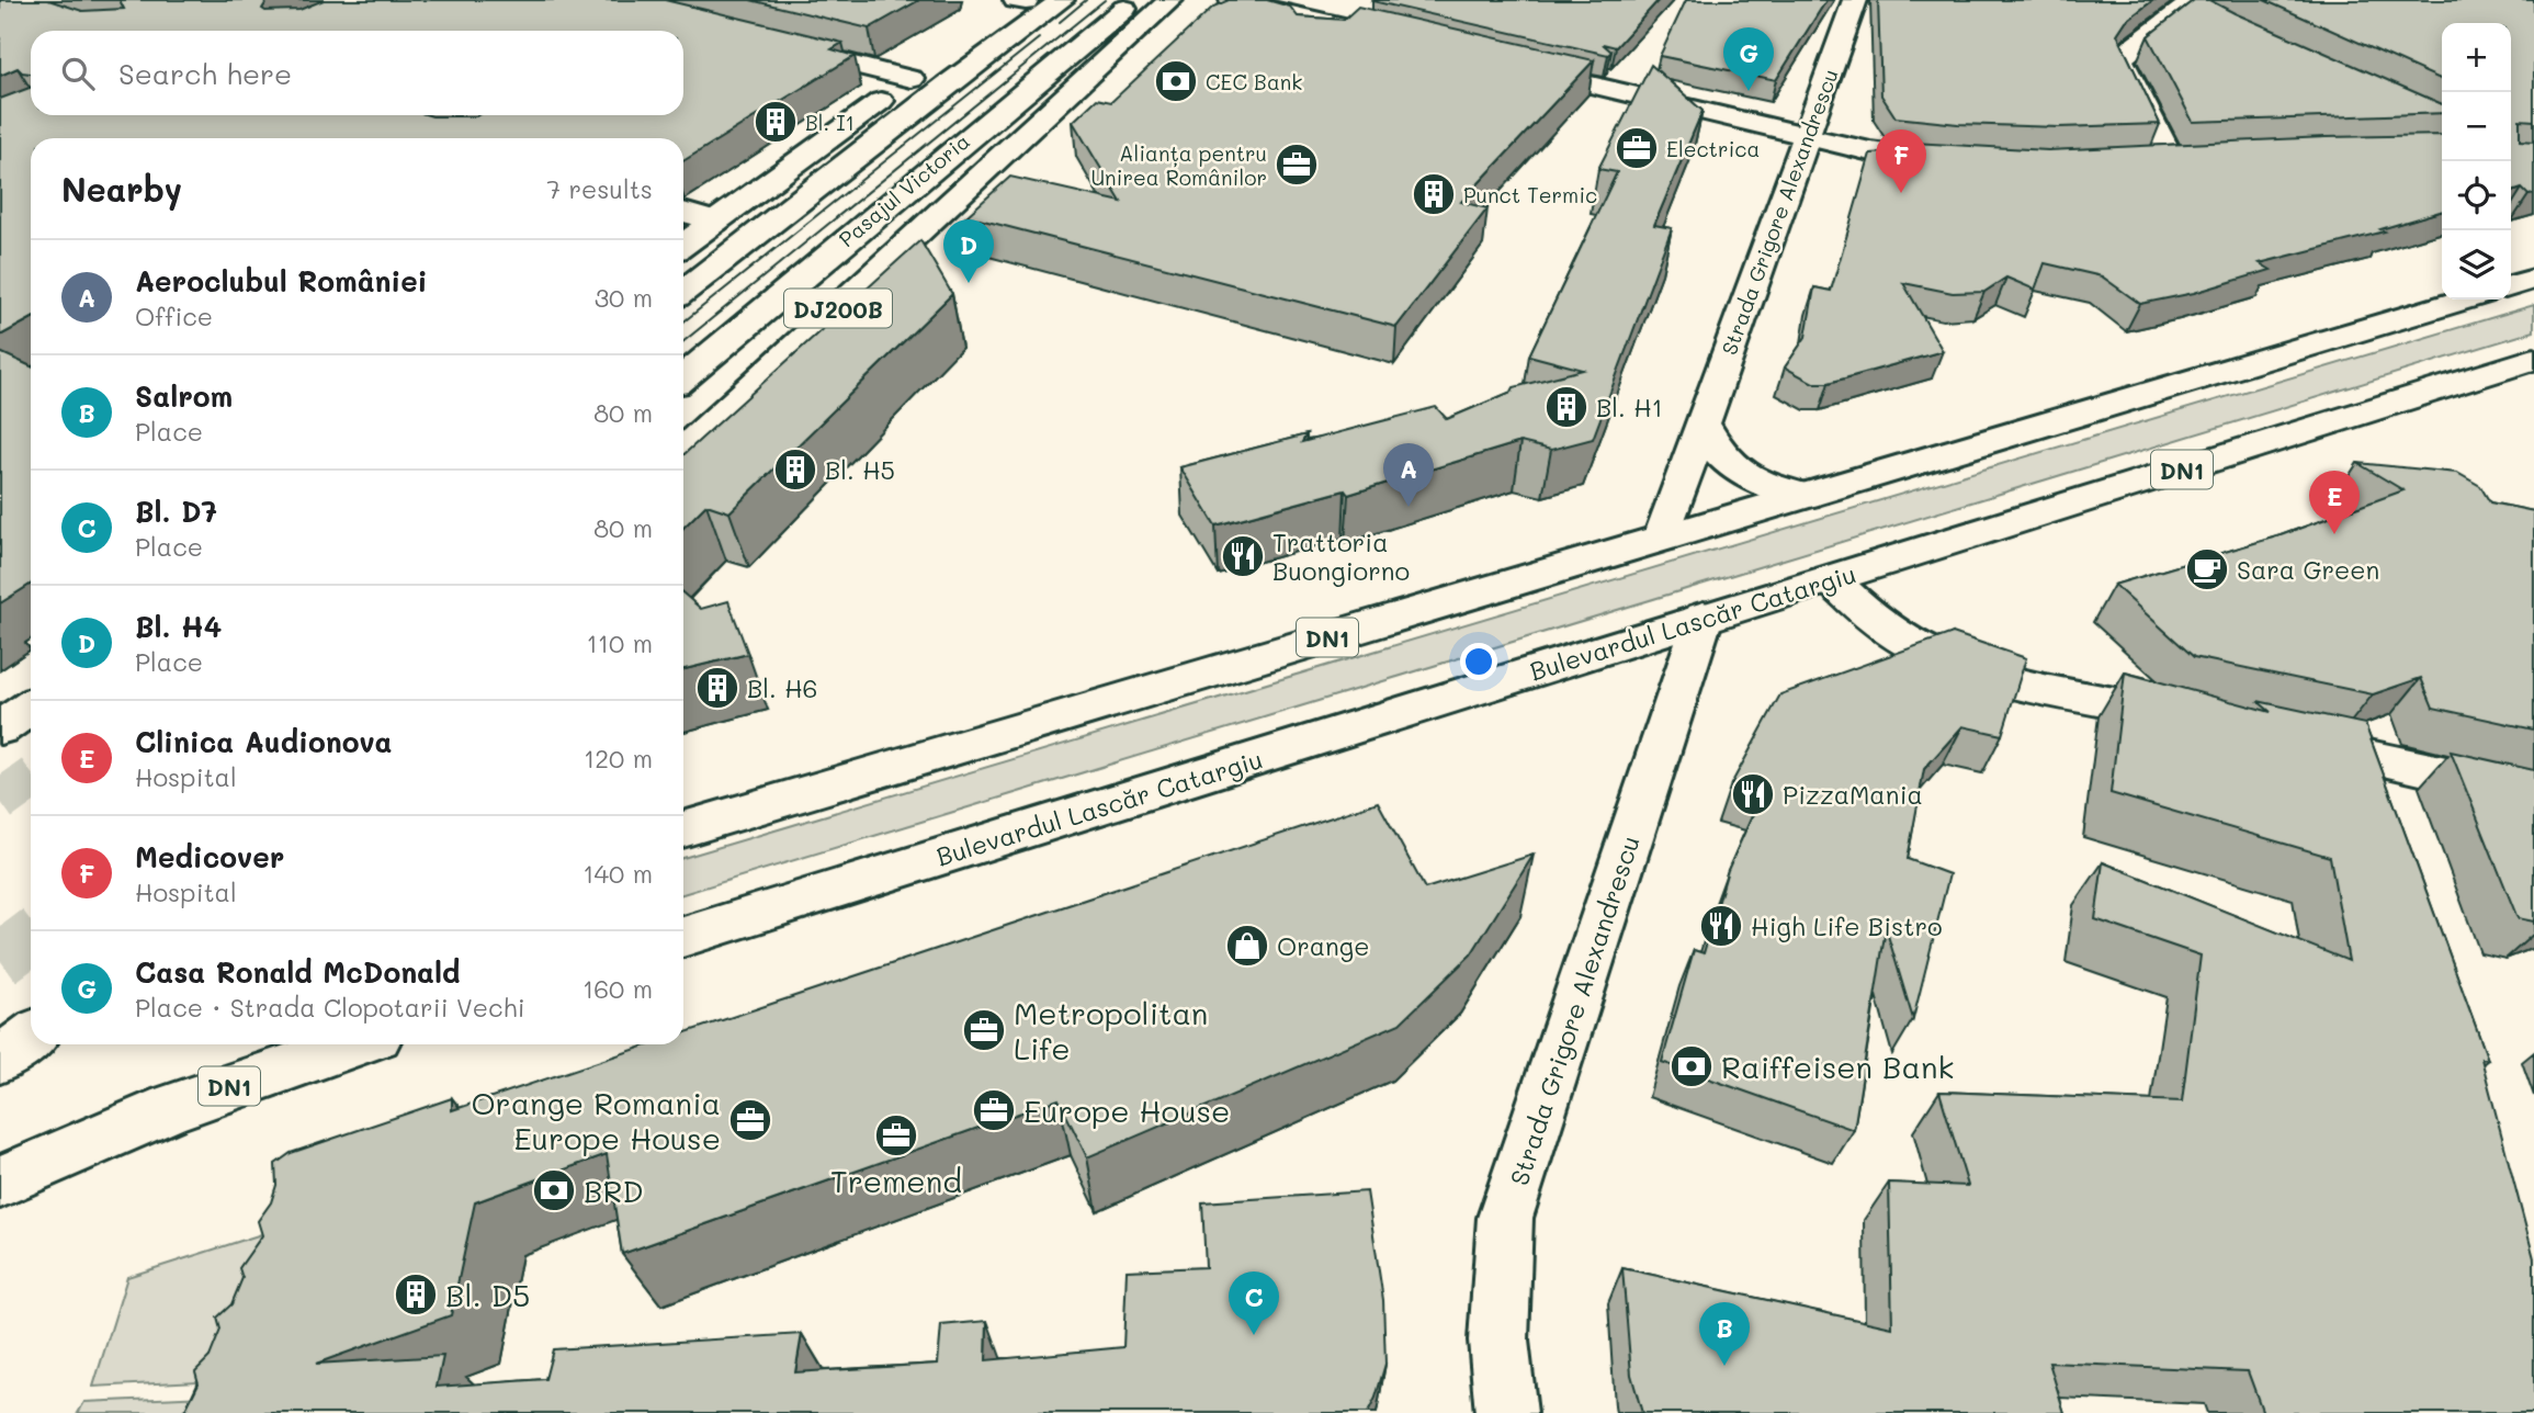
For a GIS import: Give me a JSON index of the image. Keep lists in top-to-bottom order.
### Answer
{
  "streets": {
    "main road": [
      "Pasajul Victoria",
      "Strada Grigore Alexandrescu",
      "DJ200B",
      "DN1",
      "Bulevardul Lascăr Catargiu"
    ]
  },
  "crossings": [
    ["Strada Grigore Alexandrescu", "DN1"],
    ["Strada Grigore Alexandrescu", "Bulevardul Lascăr Catargiu"]
  ],
  "places": {
    "bank": ["CEC Bank", "Raiffeisen Bank", "BRD"],
    "building": [
      "Bl. I1",
      "Punct Termic",
      "Bl. H1",
      "Bl. H5",
      "Bl. H6",
      "Bl. D5"
    ],
    "office": [
      "Electrica",
      "Alianța pentru Unirea Românilor",
      "Metropolitan Life",
      "Europe House",
      "Orange Romania Europe House",
      "Tremend"
    ],
    "restaurant": ["Trattoria Buongiorno", "PizzaMania", "High Life Bistro"],
    "cafe": ["Sara Green"],
    "shop": ["Orange"]
  },
  "page": {
    "map_buttons": ["+", "−"],
    "pins": [
      "G",
      "F",
      "D",
      "A",
      "E",
      "C",
      "B"
    ],
    "search": "Search here",
    "heading": ["Nearby", "7 results"],
    "list": [
      {
        "mark": "A",
        "name": "Aeroclubul României",
        "note": "Office",
        "value": "30 m"
      },
      {
        "mark": "B",
        "name": "Salrom",
        "note": "Place",
        "value": "80 m"
      },
      {
        "mark": "C",
        "name": "Bl. D7",
        "note": "Place",
        "value": "80 m"
      },
      {
        "mark": "D",
        "name": "Bl. H4",
        "note": "Place",
        "value": "110 m"
      },
      {
        "mark": "E",
        "name": "Clinica Audionova",
        "note": "Hospital",
        "value": "120 m"
      },
      {
        "mark": "F",
        "name": "Medicover",
        "note": "Hospital",
        "value": "140 m"
      },
      {
        "mark": "G",
        "name": "Casa Ronald McDonald",
        "note": "Place · Strada Clopotarii Vechi",
        "value": "160 m"
      }
    ]
  }
}
